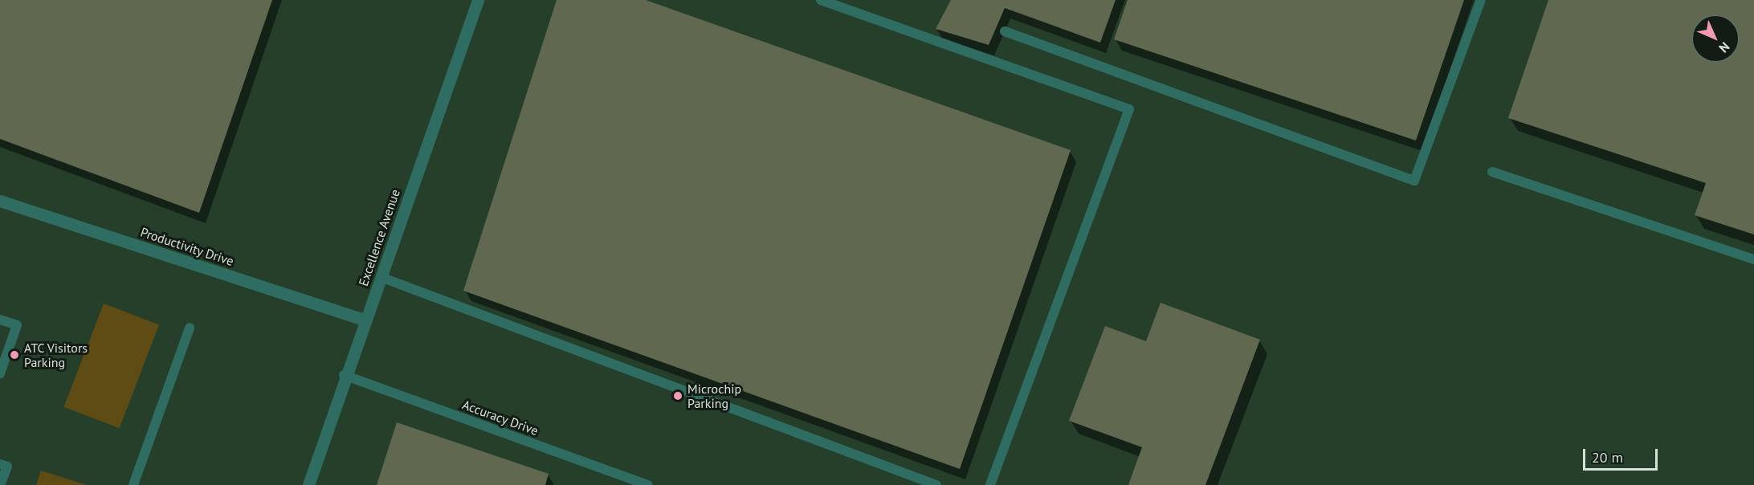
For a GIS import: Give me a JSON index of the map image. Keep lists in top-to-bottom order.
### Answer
{
  "streets": {
    "street": ["Excellence Avenue", "Productivity Drive"],
    "lane": ["Accuracy Drive"]
  },
  "crossings": [
    ["Excellence Avenue", "Productivity Drive"],
    ["Excellence Avenue", "Accuracy Drive"]
  ],
  "places": ["ATC Visitors Parking", "Microchip Parking"],
  "scale_bar": "20 m",
  "north": "bottom right"
}
